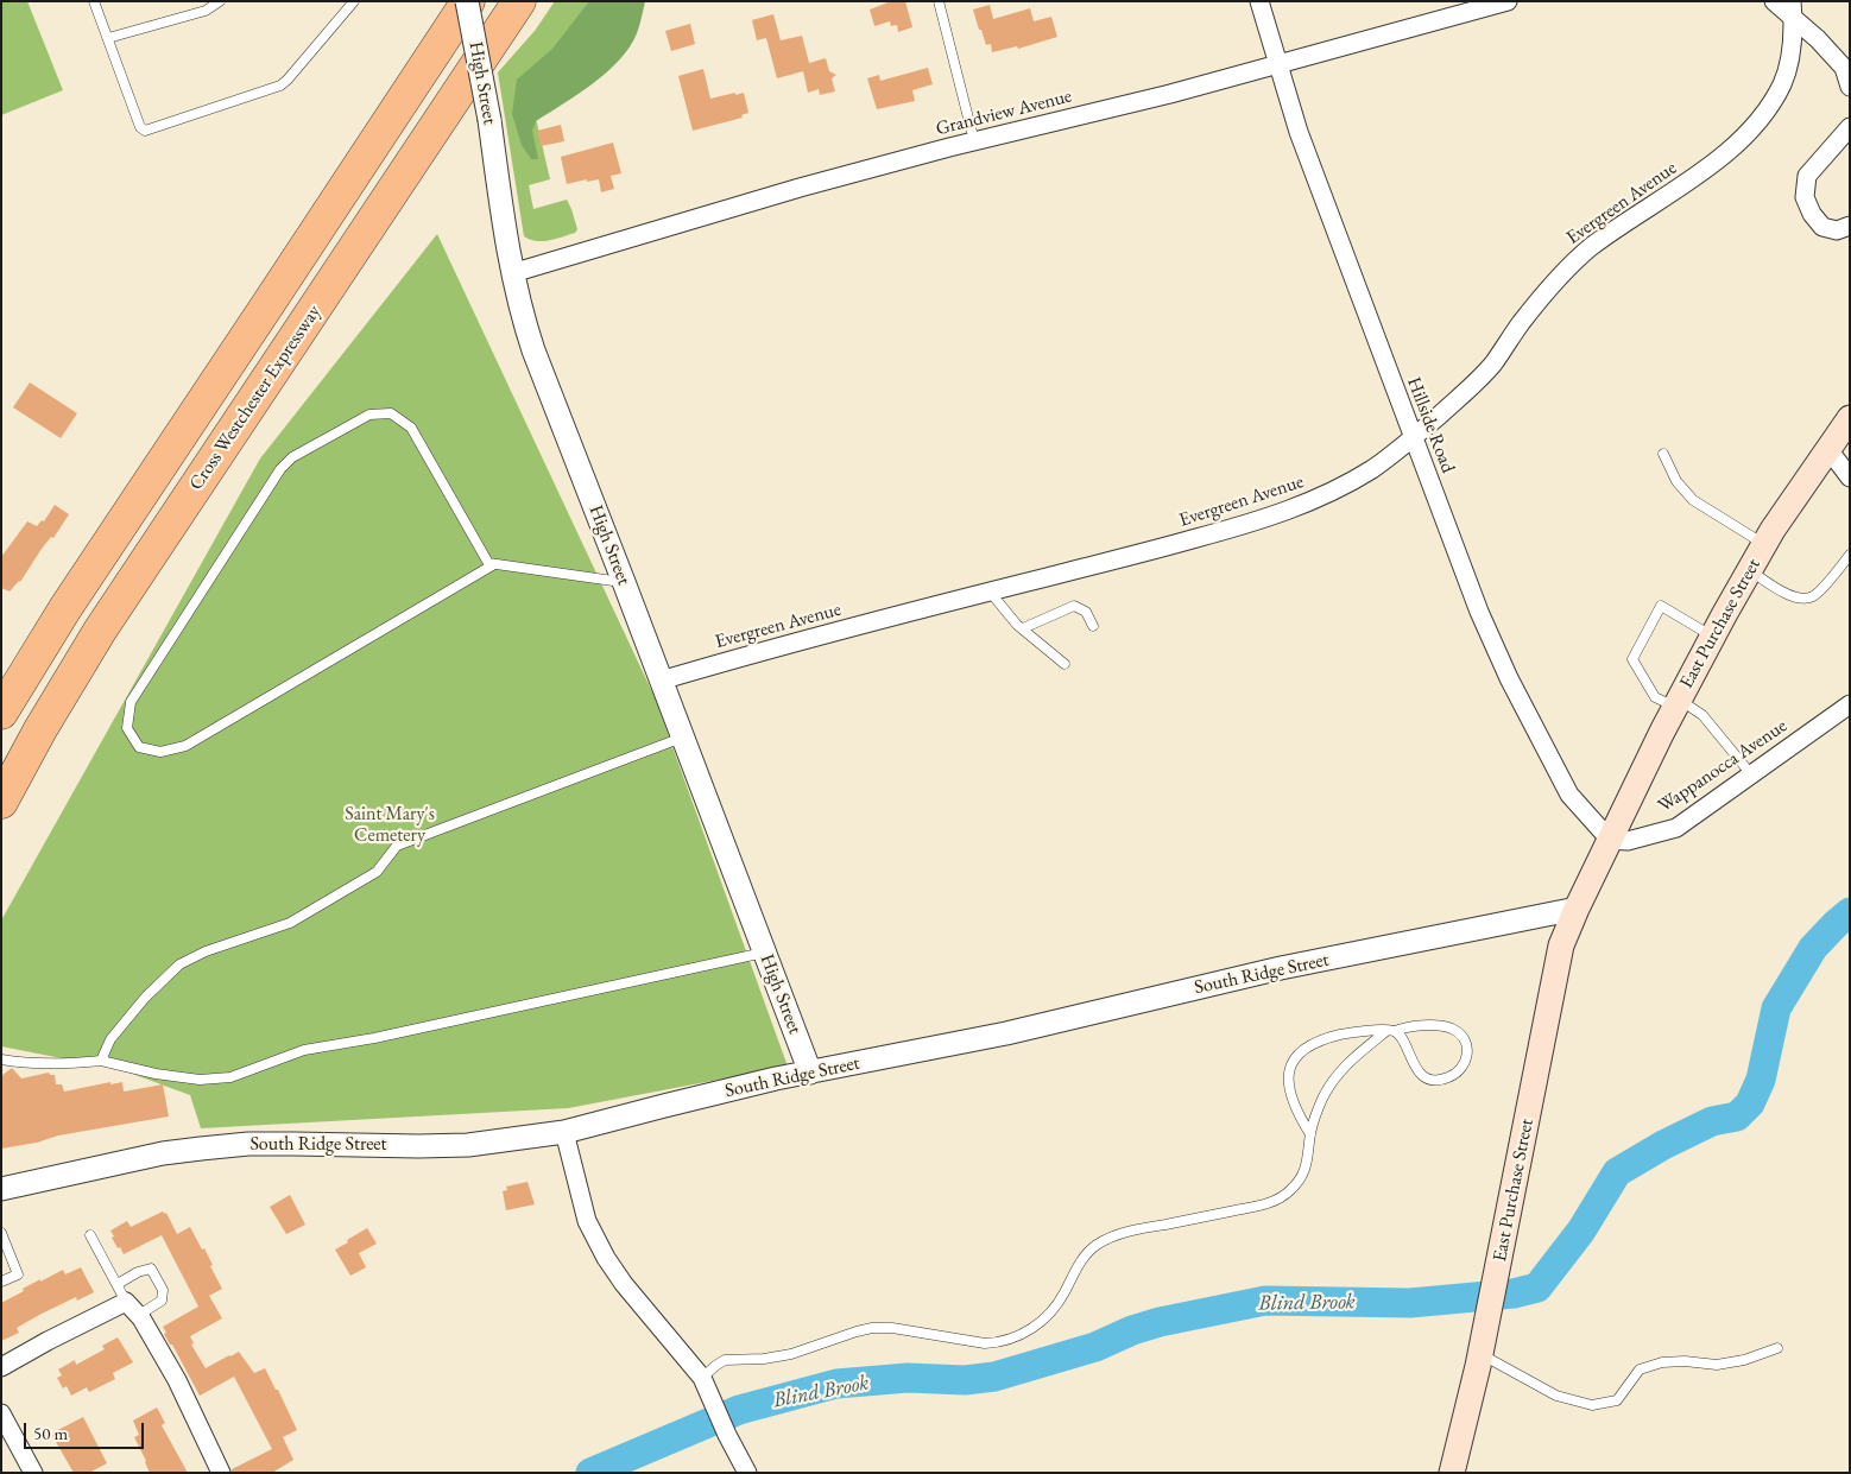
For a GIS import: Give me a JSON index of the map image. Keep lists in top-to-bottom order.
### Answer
{
  "streets": {
    "highway": ["Cross Westchester Expressway"],
    "main road": ["East Purchase Street"],
    "street": [
      "High Street",
      "Grandview Avenue",
      "Evergreen Avenue",
      "Hillside Road",
      "Wappanocca Avenue",
      "South Ridge Street"
    ]
  },
  "crossings": [
    ["High Street", "Grandview Avenue"],
    ["High Street", "Evergreen Avenue"],
    ["High Street", "South Ridge Street"],
    ["Grandview Avenue", "Hillside Road"],
    ["Evergreen Avenue", "Hillside Road"],
    ["Hillside Road", "East Purchase Street"],
    ["Hillside Road", "Wappanocca Avenue"],
    ["East Purchase Street", "Wappanocca Avenue"],
    ["East Purchase Street", "South Ridge Street"]
  ],
  "water": ["Blind Brook"],
  "parks": ["Saint Mary's Cemetery"],
  "scale_bar": "50 m"
}
